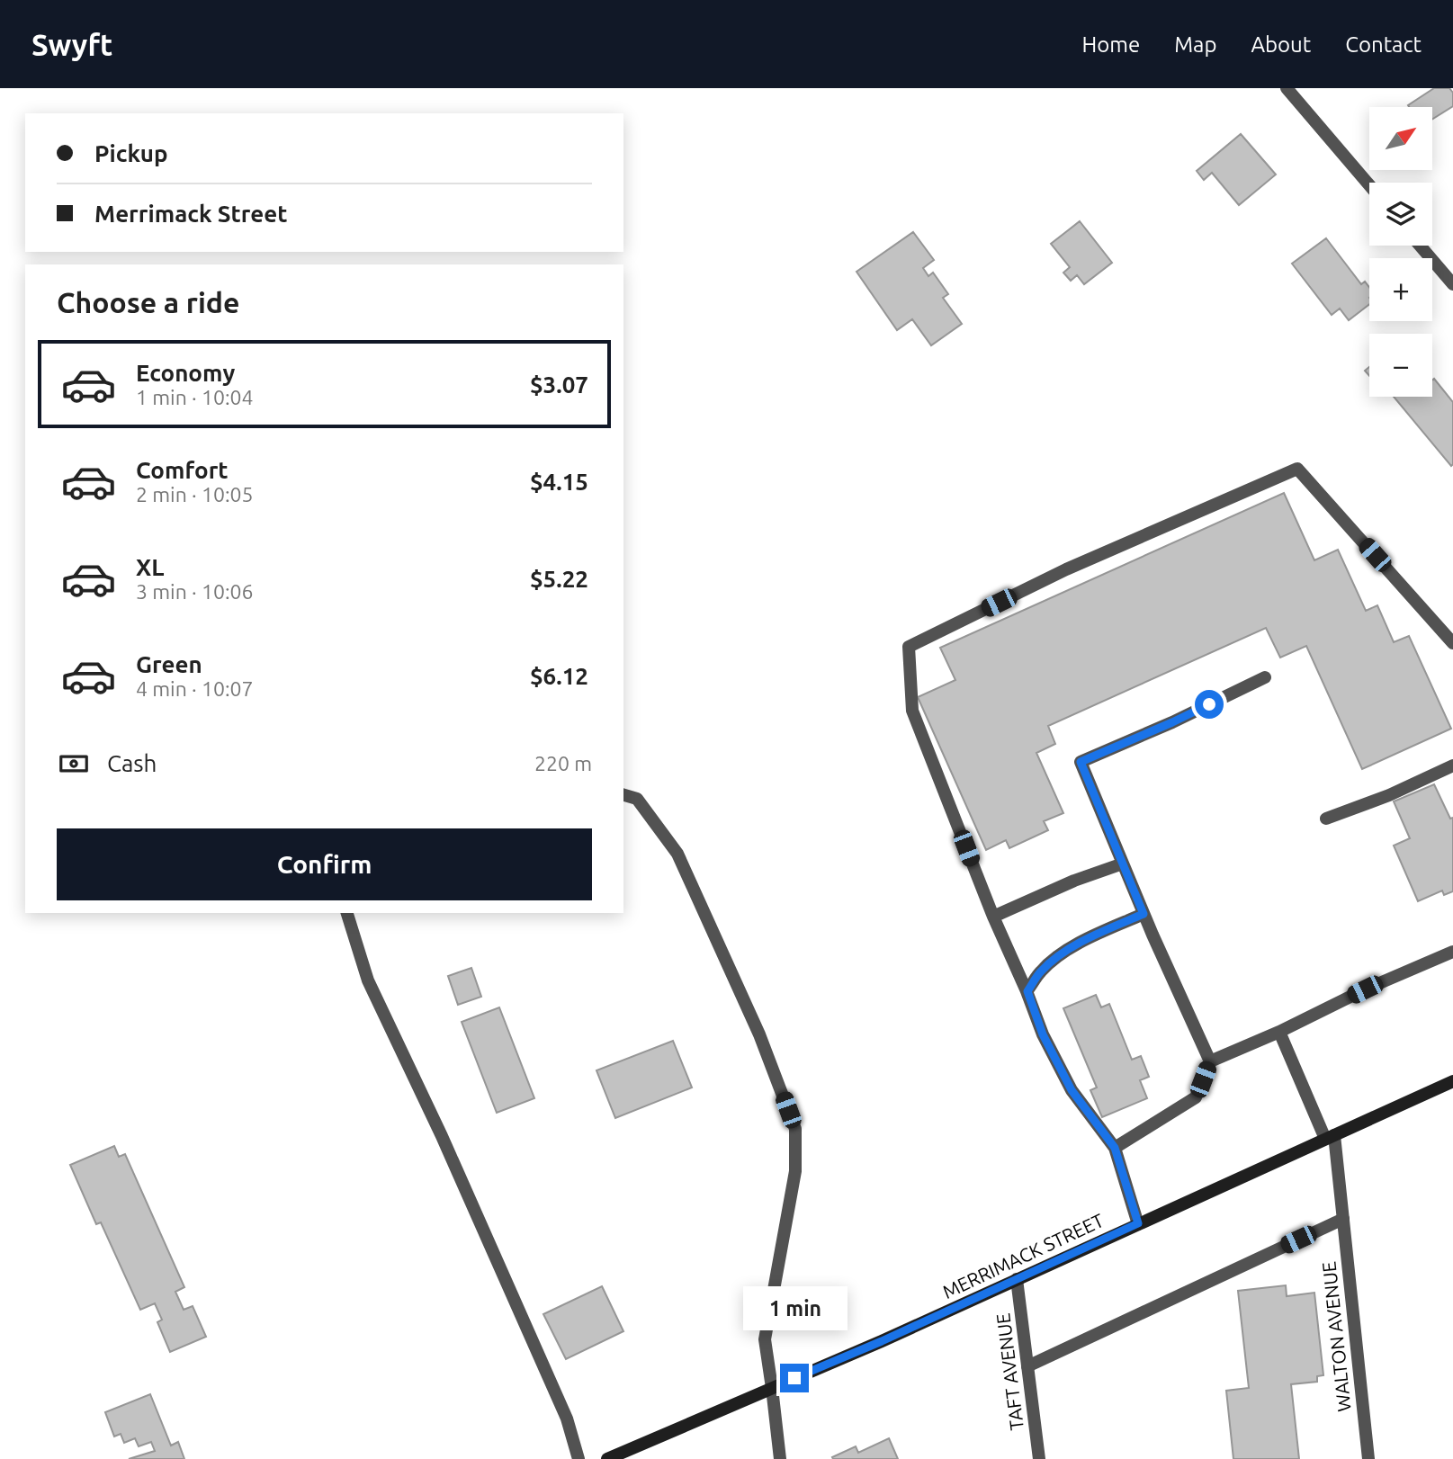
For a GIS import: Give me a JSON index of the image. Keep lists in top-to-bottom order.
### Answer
{
  "streets": {
    "main road": ["MERRIMACK STREET"],
    "street": ["WALTON AVENUE", "TAFT AVENUE"]
  },
  "crossings": [
    ["MERRIMACK STREET", "WALTON AVENUE"],
    ["MERRIMACK STREET", "TAFT AVENUE"]
  ],
  "north": "top right",
  "page": {
    "header": "Swyft",
    "nav": [
      "Home",
      "Map",
      "About",
      "Contact"
    ],
    "map_buttons": ["+", "−"],
    "banner": ["Pickup", "Merrimack Street"],
    "heading": "Choose a ride",
    "list": [
      {
        "name": "Economy",
        "note": "1 min · 10:04",
        "value": "$3.07"
      },
      {
        "name": "Comfort",
        "note": "2 min · 10:05",
        "value": "$4.15"
      },
      {
        "name": "XL",
        "note": "3 min · 10:06",
        "value": "$5.22"
      },
      {
        "name": "Green",
        "note": "4 min · 10:07",
        "value": "$6.12"
      }
    ],
    "pay": ["Cash", "220 m"],
    "buttons": "Confirm",
    "bubble": "1 min"
  }
}
